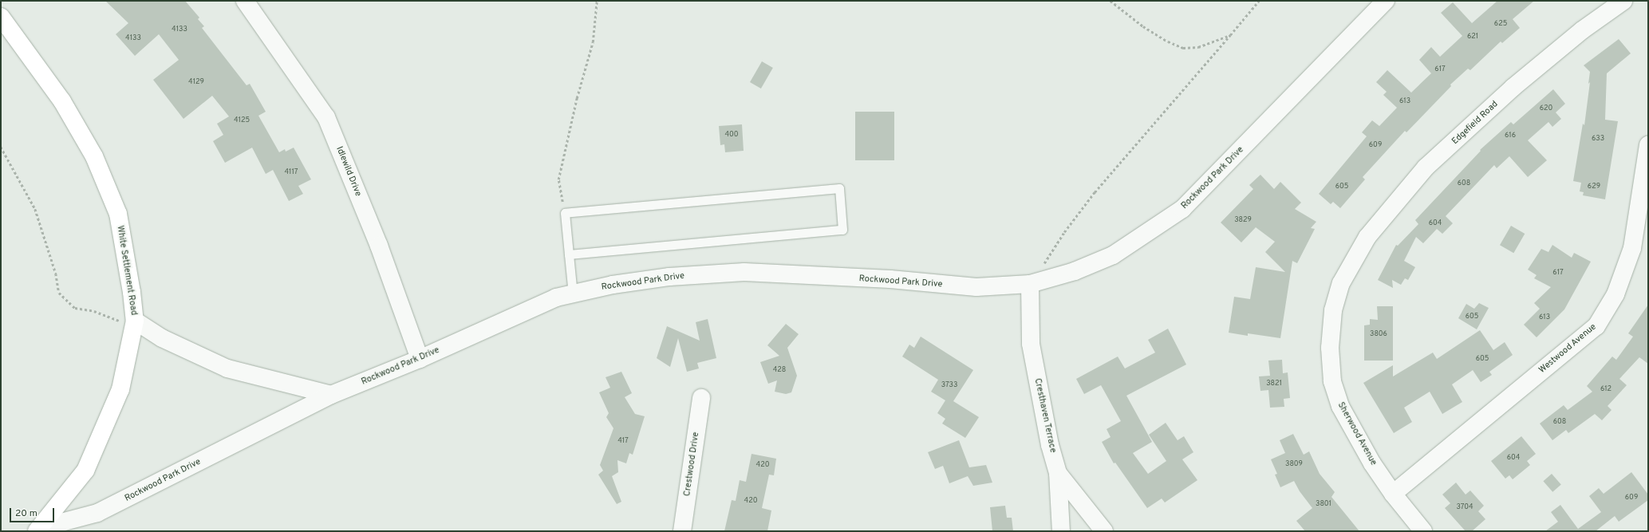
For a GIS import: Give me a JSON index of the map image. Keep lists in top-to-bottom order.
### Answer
{
  "streets": {
    "main road": ["White Settlement Road"],
    "street": [
      "Edgefield Road",
      "Idlewild Drive",
      "Rockwood Park Drive",
      "Westwood Avenue",
      "Cresthaven Terrace",
      "Sherwood Avenue",
      "Crestwood Drive"
    ]
  },
  "crossings": [
    ["Edgefield Road", "Sherwood Avenue"],
    ["Idlewild Drive", "Rockwood Park Drive"],
    ["Rockwood Park Drive", "White Settlement Road"],
    ["Rockwood Park Drive", "Cresthaven Terrace"],
    ["Westwood Avenue", "Sherwood Avenue"]
  ],
  "house_numbers": [
    "625",
    "4133",
    "621",
    "4133",
    "617",
    "4129",
    "613",
    "620",
    "4125",
    "400",
    "616",
    "633",
    "609",
    "4117",
    "608",
    "605",
    "629",
    "3829",
    "604",
    "617",
    "605",
    "613",
    "3806",
    "605",
    "428",
    "3821",
    "3733",
    "612",
    "608",
    "417",
    "604",
    "3809",
    "420",
    "609",
    "420",
    "3801",
    "3704"
  ],
  "scale_bar": "20 m"
}
